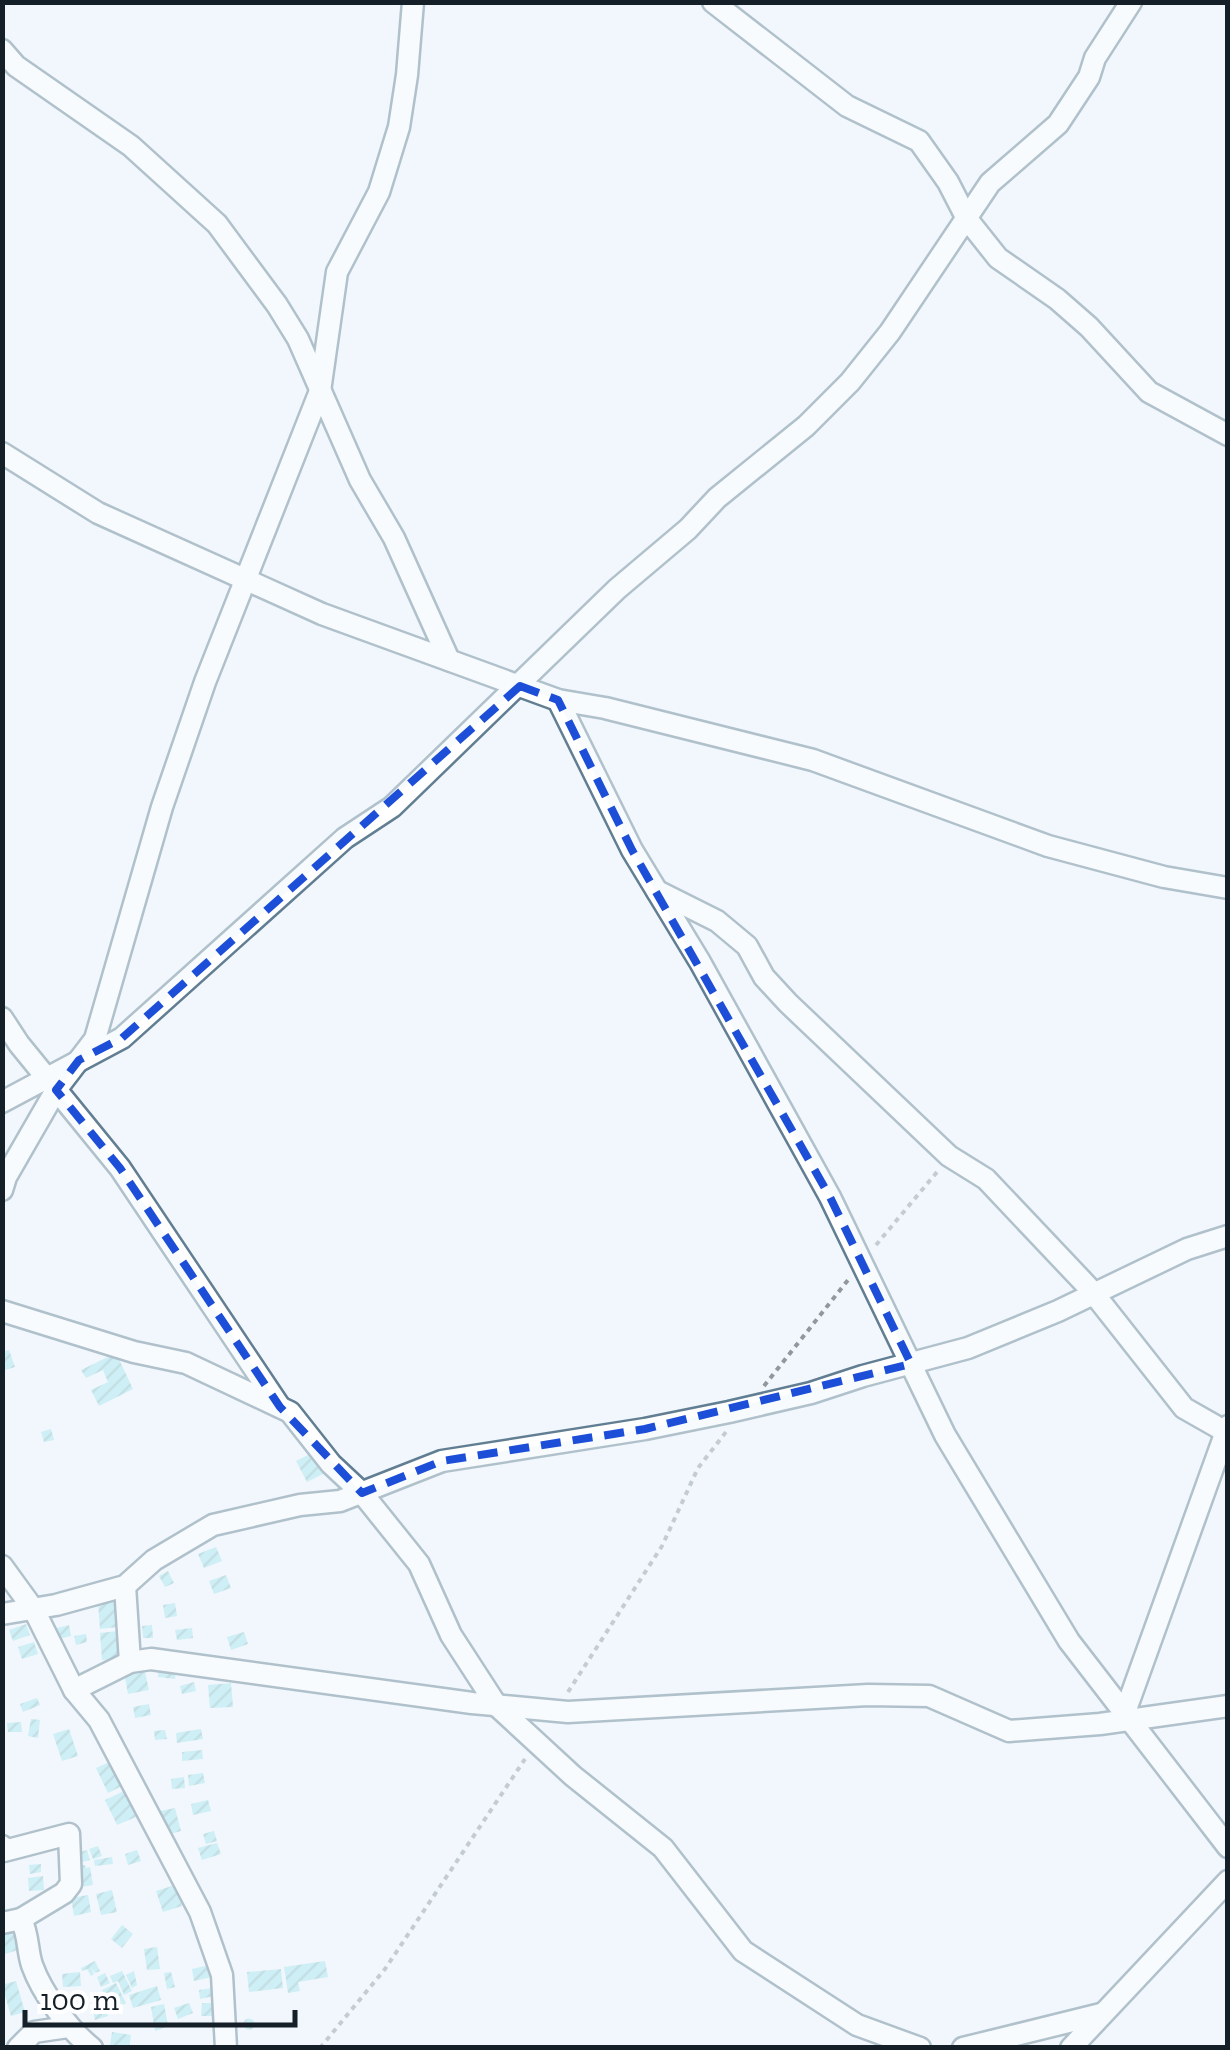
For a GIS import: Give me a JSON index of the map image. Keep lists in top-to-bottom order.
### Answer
{
  "scale_bar": "100 m"
}
